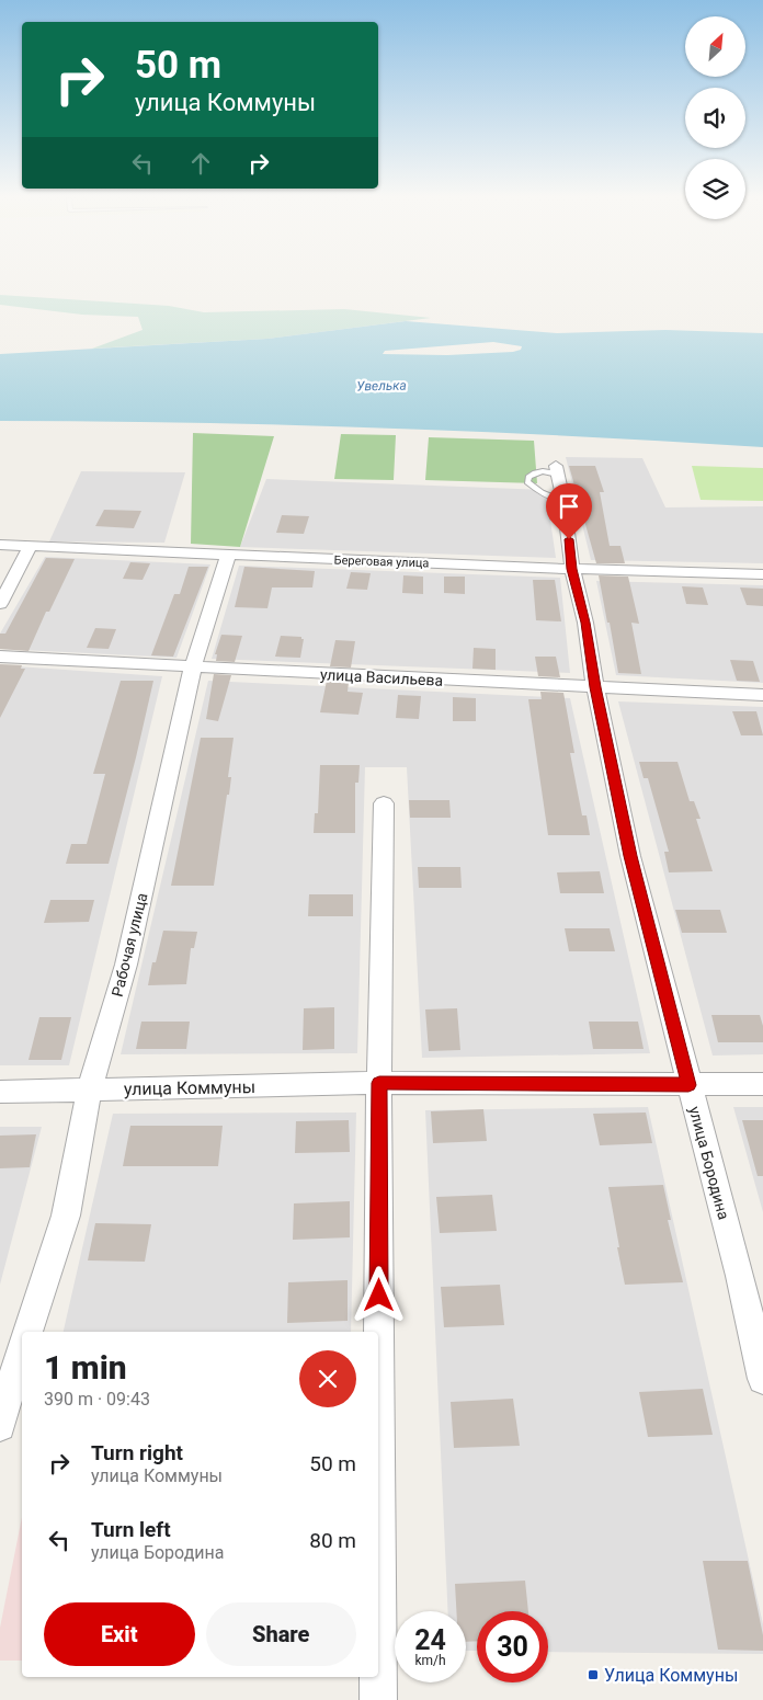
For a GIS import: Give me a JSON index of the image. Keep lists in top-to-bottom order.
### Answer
{
  "streets": {
    "street": [
      "Береговая улица",
      "улица Васильева",
      "Рабочая улица",
      "улица Коммуны",
      "улица Бородина"
    ]
  },
  "crossings": [
    ["Береговая улица", "Рабочая улица"],
    ["Береговая улица", "улица Бородина"],
    ["улица Васильева", "Рабочая улица"],
    ["улица Васильева", "улица Бородина"],
    ["Рабочая улица", "улица Коммуны"],
    ["улица Коммуны", "улица Бородина"]
  ],
  "water": ["Увелька"],
  "places": {
    "transit": ["Улица Коммуны"]
  },
  "north": "top right",
  "page": {
    "turn": ["50 m", "улица Коммуны"],
    "heading": ["1 min", "390 m · 09:43"],
    "list": [
      {
        "name": "Turn right",
        "note": "улица Коммуны",
        "value": "50 m"
      },
      {
        "name": "Turn left",
        "note": "улица Бородина",
        "value": "80 m"
      }
    ],
    "buttons": ["Exit", "Share"],
    "speed": "24 km/h",
    "limit": "30"
  }
}
